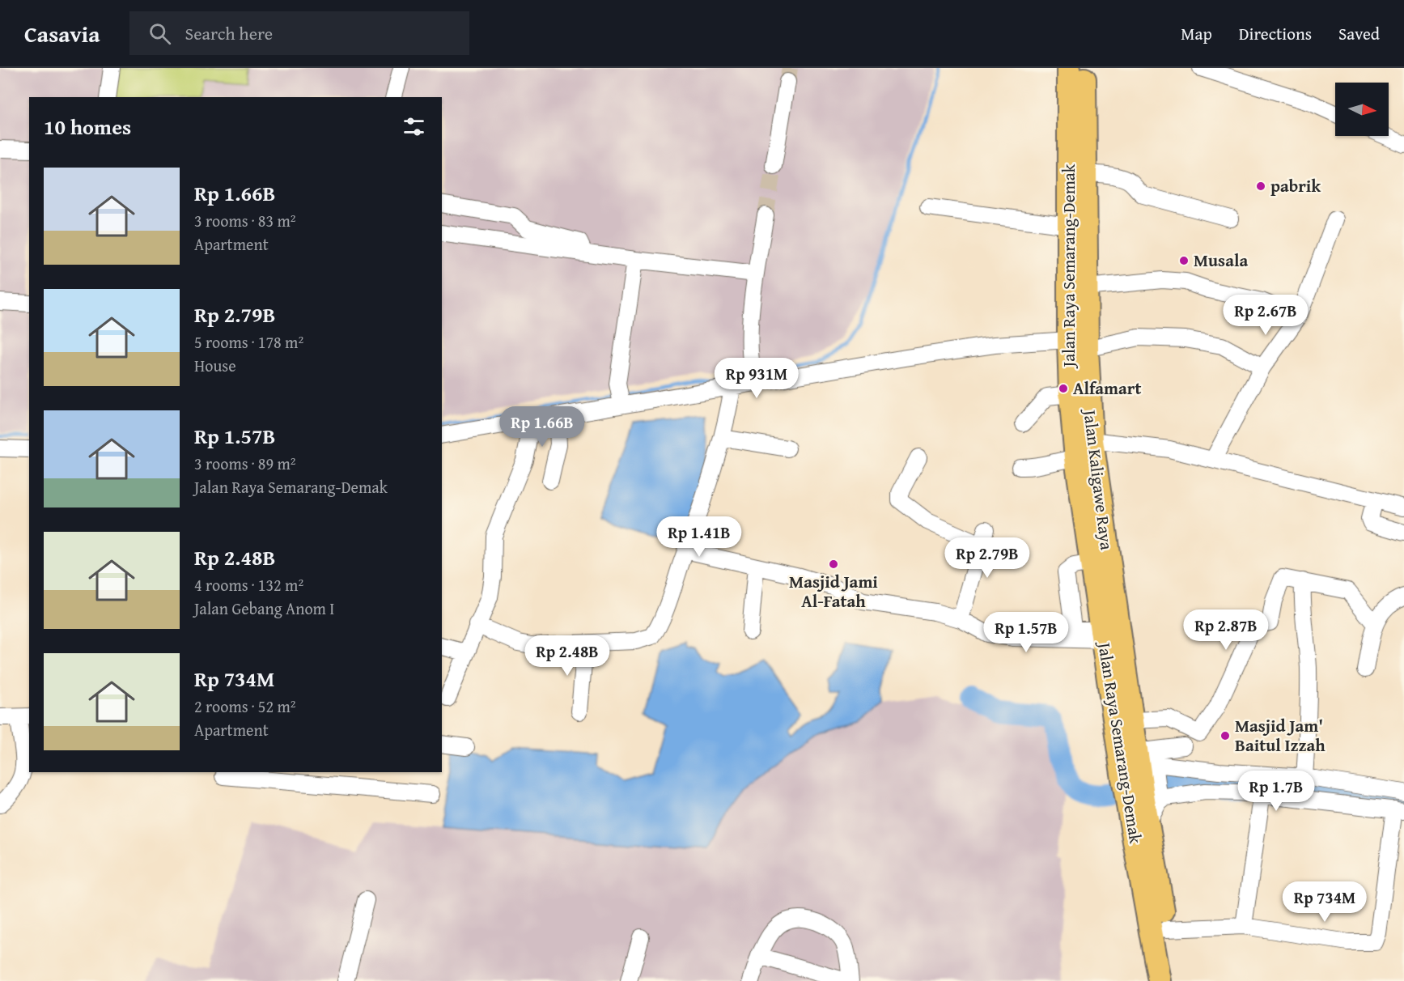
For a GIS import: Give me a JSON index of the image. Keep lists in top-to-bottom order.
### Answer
{
  "streets": {
    "highway": ["Jalan Raya Semarang-Demak", "Jalan Kaligawe Raya"]
  },
  "crossings": [
    ["Jalan Raya Semarang-Demak", "Jalan Kaligawe Raya"]
  ],
  "places": [
    "pabrik",
    "Musala",
    "Alfamart",
    "Masjid Jami Al-Fatah",
    "Masjid Jam' Baitul Izzah"
  ],
  "north": "right",
  "page": {
    "header": "Casavia",
    "search": "Search here",
    "nav": ["Map", "Directions", "Saved"],
    "heading": "10 homes",
    "list": [
      {
        "name": "Rp 1.66B",
        "note": "3 rooms · 83 m² · Apartment"
      },
      {
        "name": "Rp 2.79B",
        "note": "5 rooms · 178 m² · House"
      },
      {
        "name": "Rp 1.57B",
        "note": "3 rooms · 89 m² · Jalan Raya Semarang-Demak"
      },
      {
        "name": "Rp 2.48B",
        "note": "4 rooms · 132 m² · Jalan Gebang Anom I"
      },
      {
        "name": "Rp 734M",
        "note": "2 rooms · 52 m² · Apartment"
      }
    ],
    "price": [
      "Rp 2.67B",
      "Rp 931M",
      "Rp 1.66B",
      "Rp 1.41B",
      "Rp 2.79B",
      "Rp 2.87B",
      "Rp 1.57B",
      "Rp 2.48B",
      "Rp 1.7B",
      "Rp 734M"
    ]
  }
}
